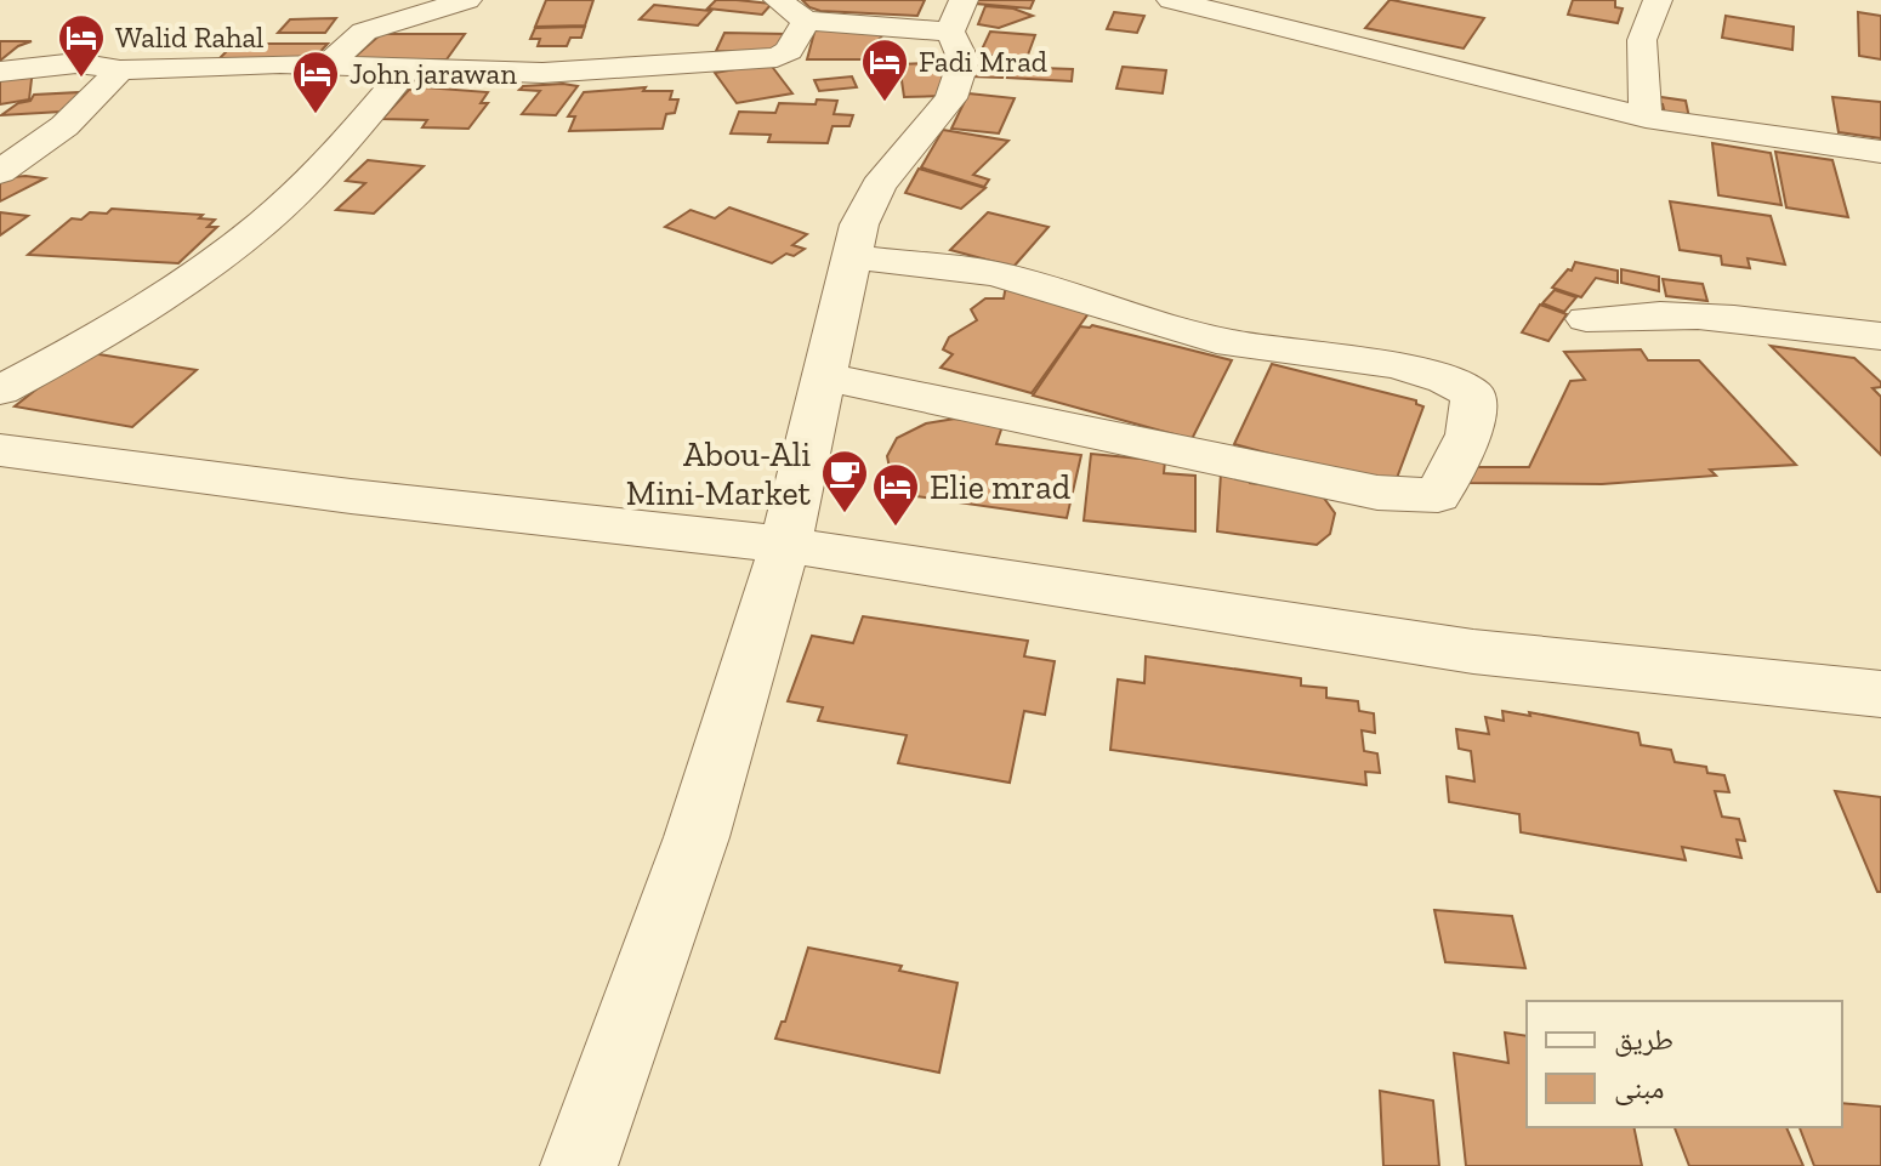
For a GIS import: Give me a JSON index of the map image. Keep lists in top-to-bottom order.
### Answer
{
  "places": {
    "hotel": [
      "Walid Rahal",
      "Fadi Mrad",
      "John jarawan",
      "Elie mrad"
    ],
    "cafe": ["Abou-Ali Mini-Market"]
  },
  "legend": ["طريق", "مبنى"]
}
